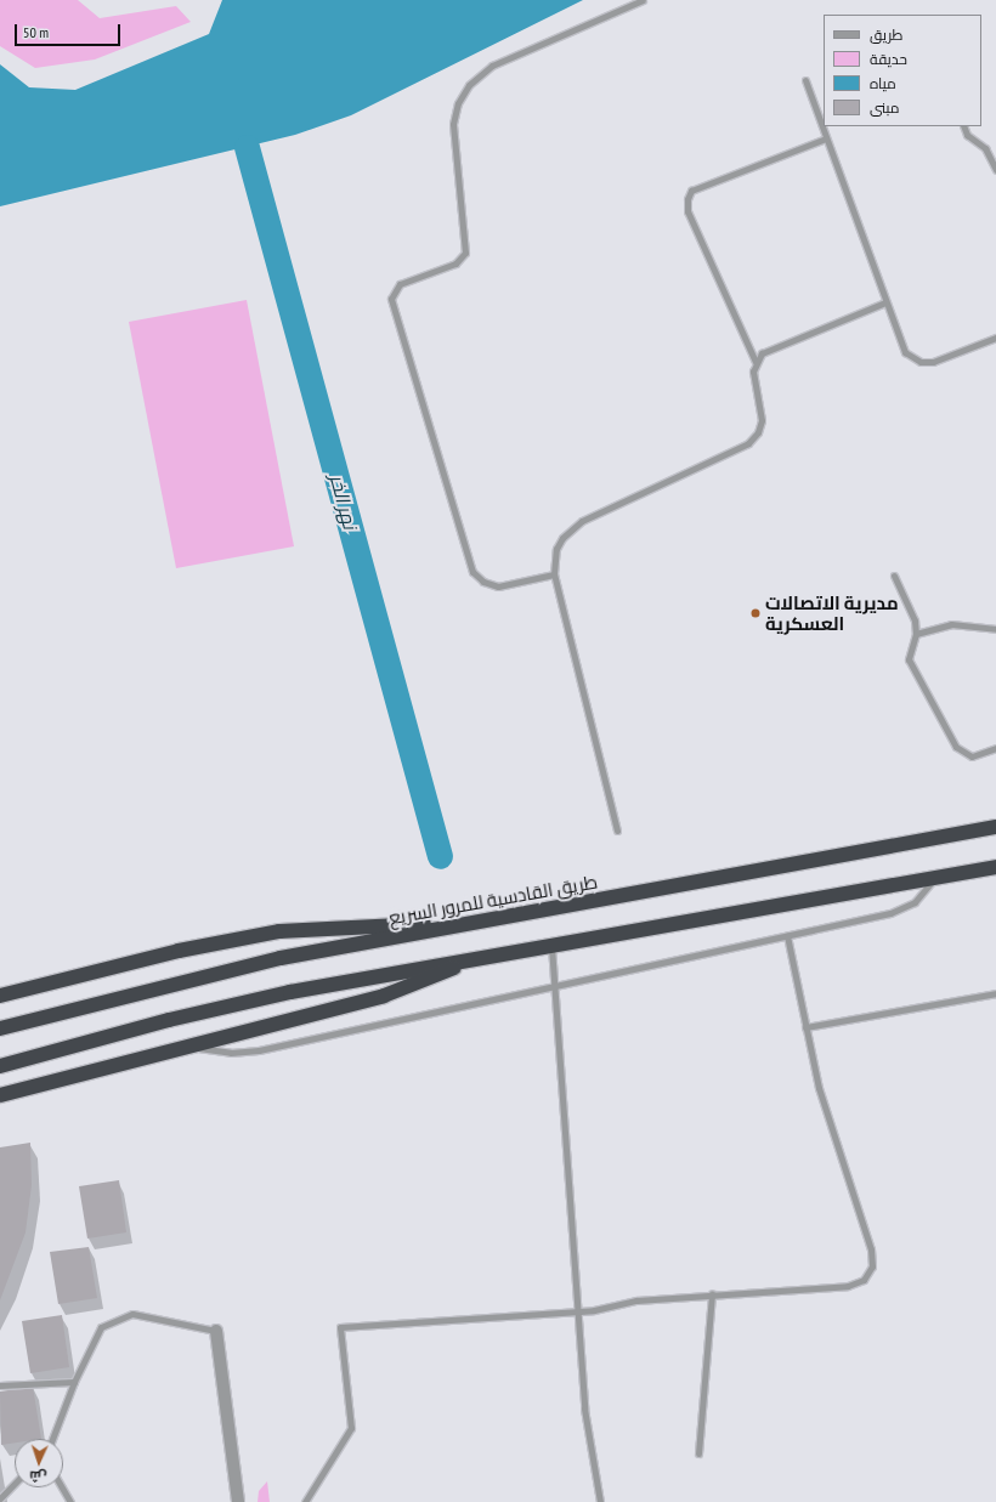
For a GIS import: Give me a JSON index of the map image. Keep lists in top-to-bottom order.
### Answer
{
  "streets": {
    "highway": ["طريق القادسية للمرور السريع"]
  },
  "water": ["نهر الخر"],
  "places": ["مديرية الاتصالات العسكرية"],
  "legend": [
    "طريق",
    "حديقة",
    "مياه",
    "مبنى"
  ],
  "scale_bar": "50 m",
  "north": "bottom"
}
